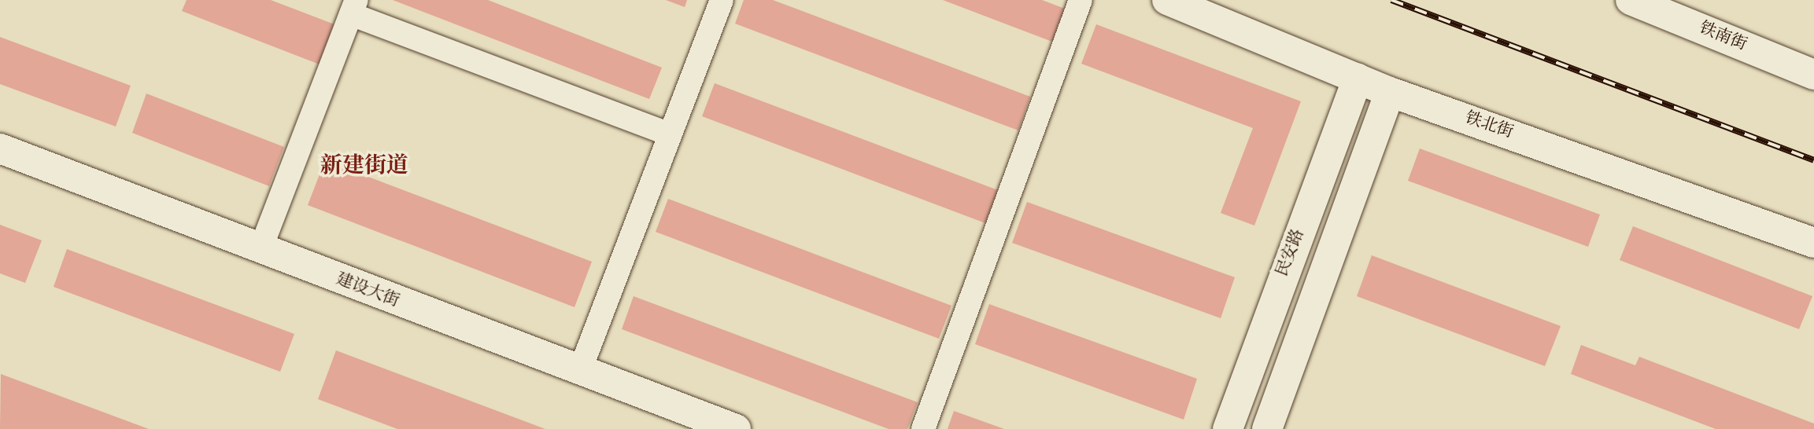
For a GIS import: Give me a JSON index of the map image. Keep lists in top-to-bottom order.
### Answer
{
  "streets": {
    "street": [
      "铁南街",
      "铁北街",
      "民安路",
      "建设大街"
    ]
  },
  "crossings": [
    ["铁北街", "民安路"]
  ],
  "districts": ["新建街道"]
}
